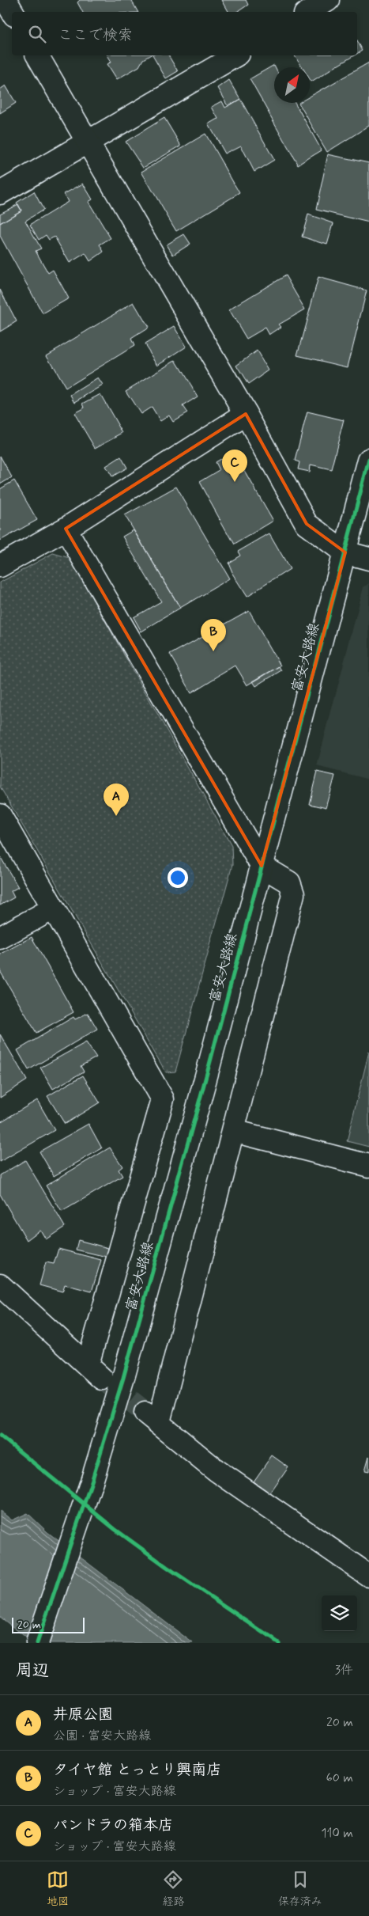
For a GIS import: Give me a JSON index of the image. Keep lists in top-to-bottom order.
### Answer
{
  "streets": {
    "street": ["富安大路線"]
  },
  "scale_bar": "20 m",
  "north": "top right",
  "page": {
    "search": "ここで検索",
    "pins": ["C", "B", "A"],
    "scale": "20 m",
    "heading": ["周辺", "3件"],
    "list": [
      {
        "mark": "A",
        "name": "井原公園",
        "note": "公園 · 富安大路線",
        "value": "20 m"
      },
      {
        "mark": "B",
        "name": "タイヤ館 とっとり興南店",
        "note": "ショップ · 富安大路線",
        "value": "60 m"
      },
      {
        "mark": "C",
        "name": "パンドラの箱本店",
        "note": "ショップ · 富安大路線",
        "value": "110 m"
      }
    ],
    "nav": ["地図", "経路", "保存済み"]
  }
}
